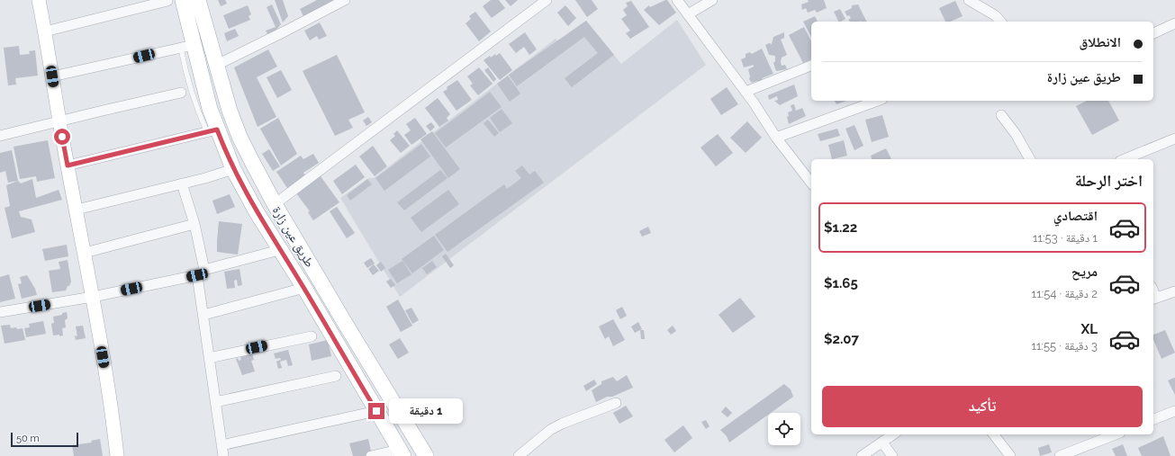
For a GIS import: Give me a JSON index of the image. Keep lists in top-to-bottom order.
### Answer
{
  "streets": {
    "main road": ["طريق عين زارة"]
  },
  "scale_bar": "50 m",
  "page": {
    "banner": ["الانطلاق", "طريق عين زارة"],
    "heading": "اختر الرحلة",
    "list": [
      {
        "name": "اقتصادي",
        "note": "1 دقيقة · 11:53",
        "value": "$1.22"
      },
      {
        "name": "مريح",
        "note": "2 دقيقة · 11:54",
        "value": "$1.65"
      },
      {
        "name": "XL",
        "note": "3 دقيقة · 11:55",
        "value": "$2.07"
      }
    ],
    "buttons": "تأكيد",
    "bubble": "1 دقيقة",
    "scale": "50 m"
  }
}
